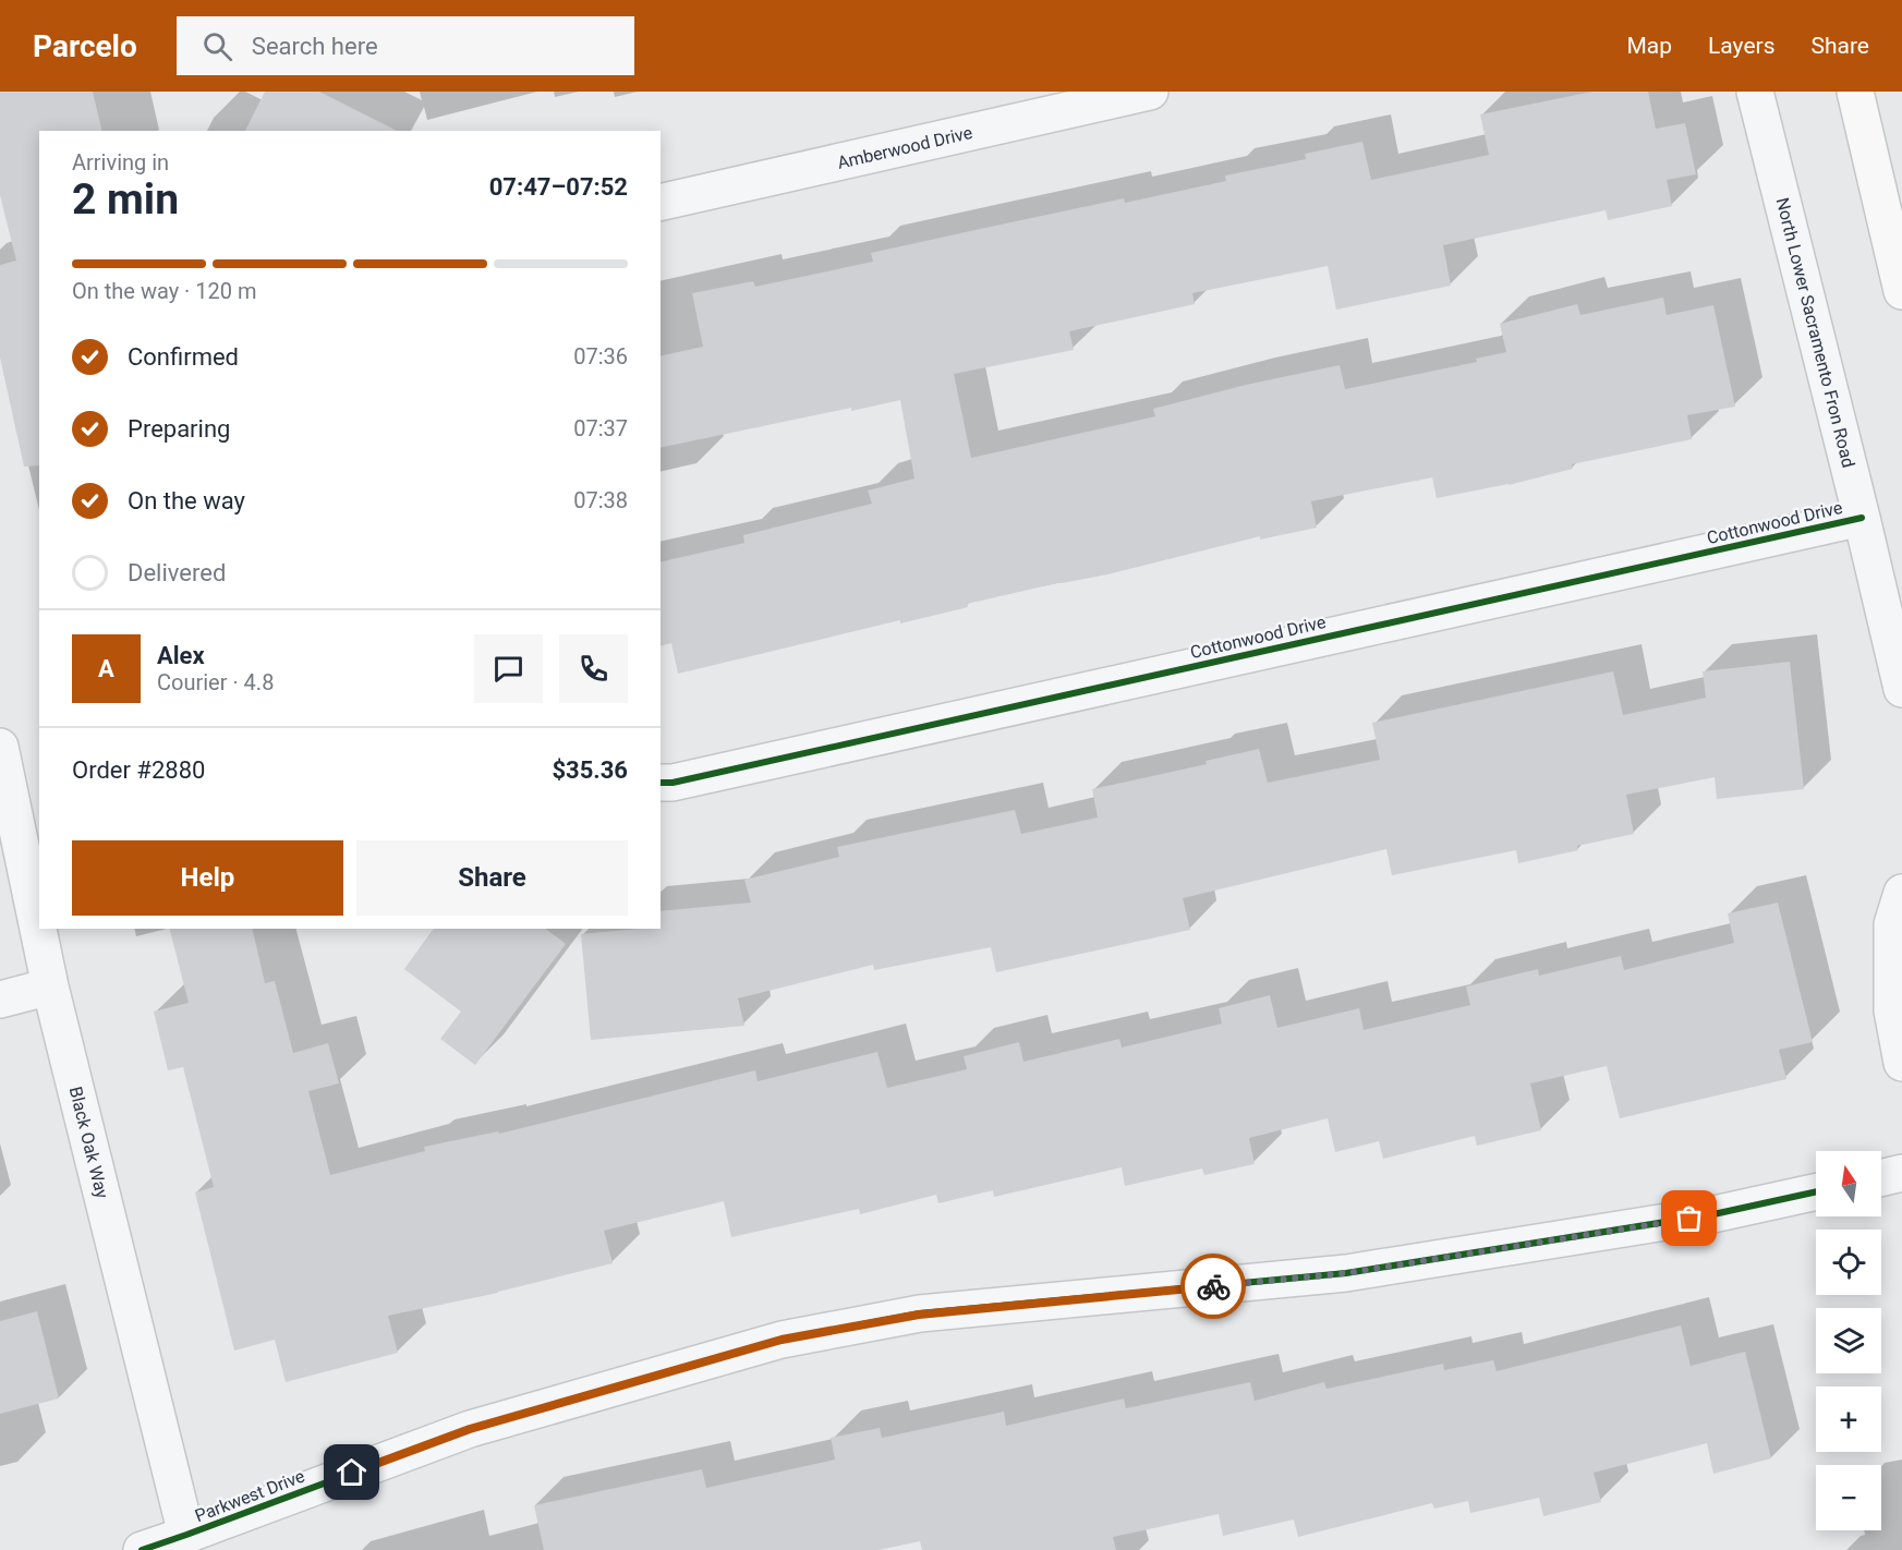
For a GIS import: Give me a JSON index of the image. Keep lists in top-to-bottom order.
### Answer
{
  "streets": {
    "street": [
      "Amberwood Drive",
      "North Lower Sacramento Fron Road",
      "Cottonwood Drive",
      "Black Oak Way",
      "Parkwest Drive"
    ]
  },
  "crossings": [
    ["North Lower Sacramento Fron Road", "Cottonwood Drive"],
    ["Black Oak Way", "Parkwest Drive"]
  ],
  "north": "top",
  "page": {
    "header": "Parcelo",
    "search": "Search here",
    "nav": ["Map", "Layers", "Share"],
    "heading": ["2 min", "Arriving in", "07:47–07:52"],
    "panel": [
      "Alex",
      "Courier · 4.8",
      "Order #2880",
      "$35.36"
    ],
    "bar": "On the way · 120 m",
    "list": [
      ["Confirmed", "07:36"],
      ["Preparing", "07:37"],
      ["On the way", "07:38"],
      "Delivered"
    ],
    "round": "A",
    "buttons": ["Help", "Share"],
    "map_buttons": ["+", "−"]
  }
}
